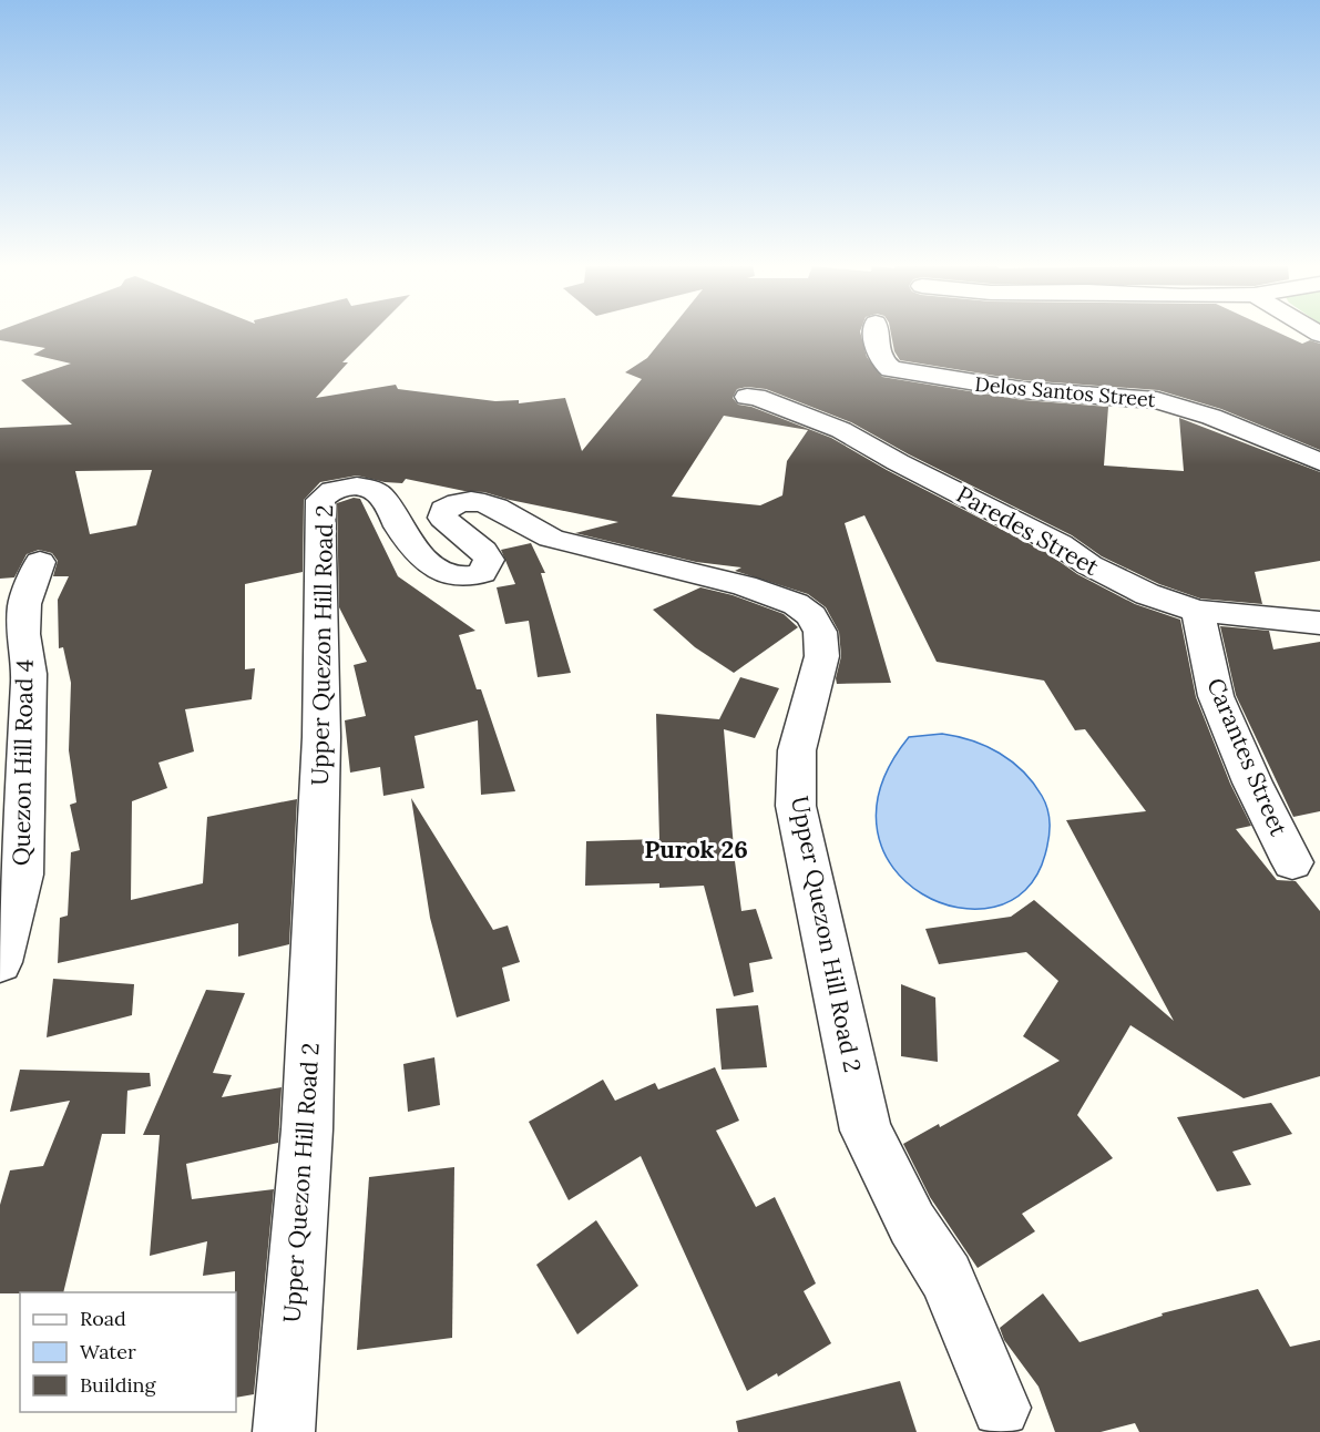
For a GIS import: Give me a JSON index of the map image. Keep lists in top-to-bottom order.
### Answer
{
  "streets": {
    "street": [
      "Delos Santos Street",
      "Paredes Street",
      "Upper Quezon Hill Road 2",
      "Carantes Street",
      "Quezon Hill Road 4"
    ]
  },
  "crossings": [
    ["Paredes Street", "Carantes Street"]
  ],
  "districts": ["Purok 26"],
  "legend": ["Road", "Water", "Building"]
}
